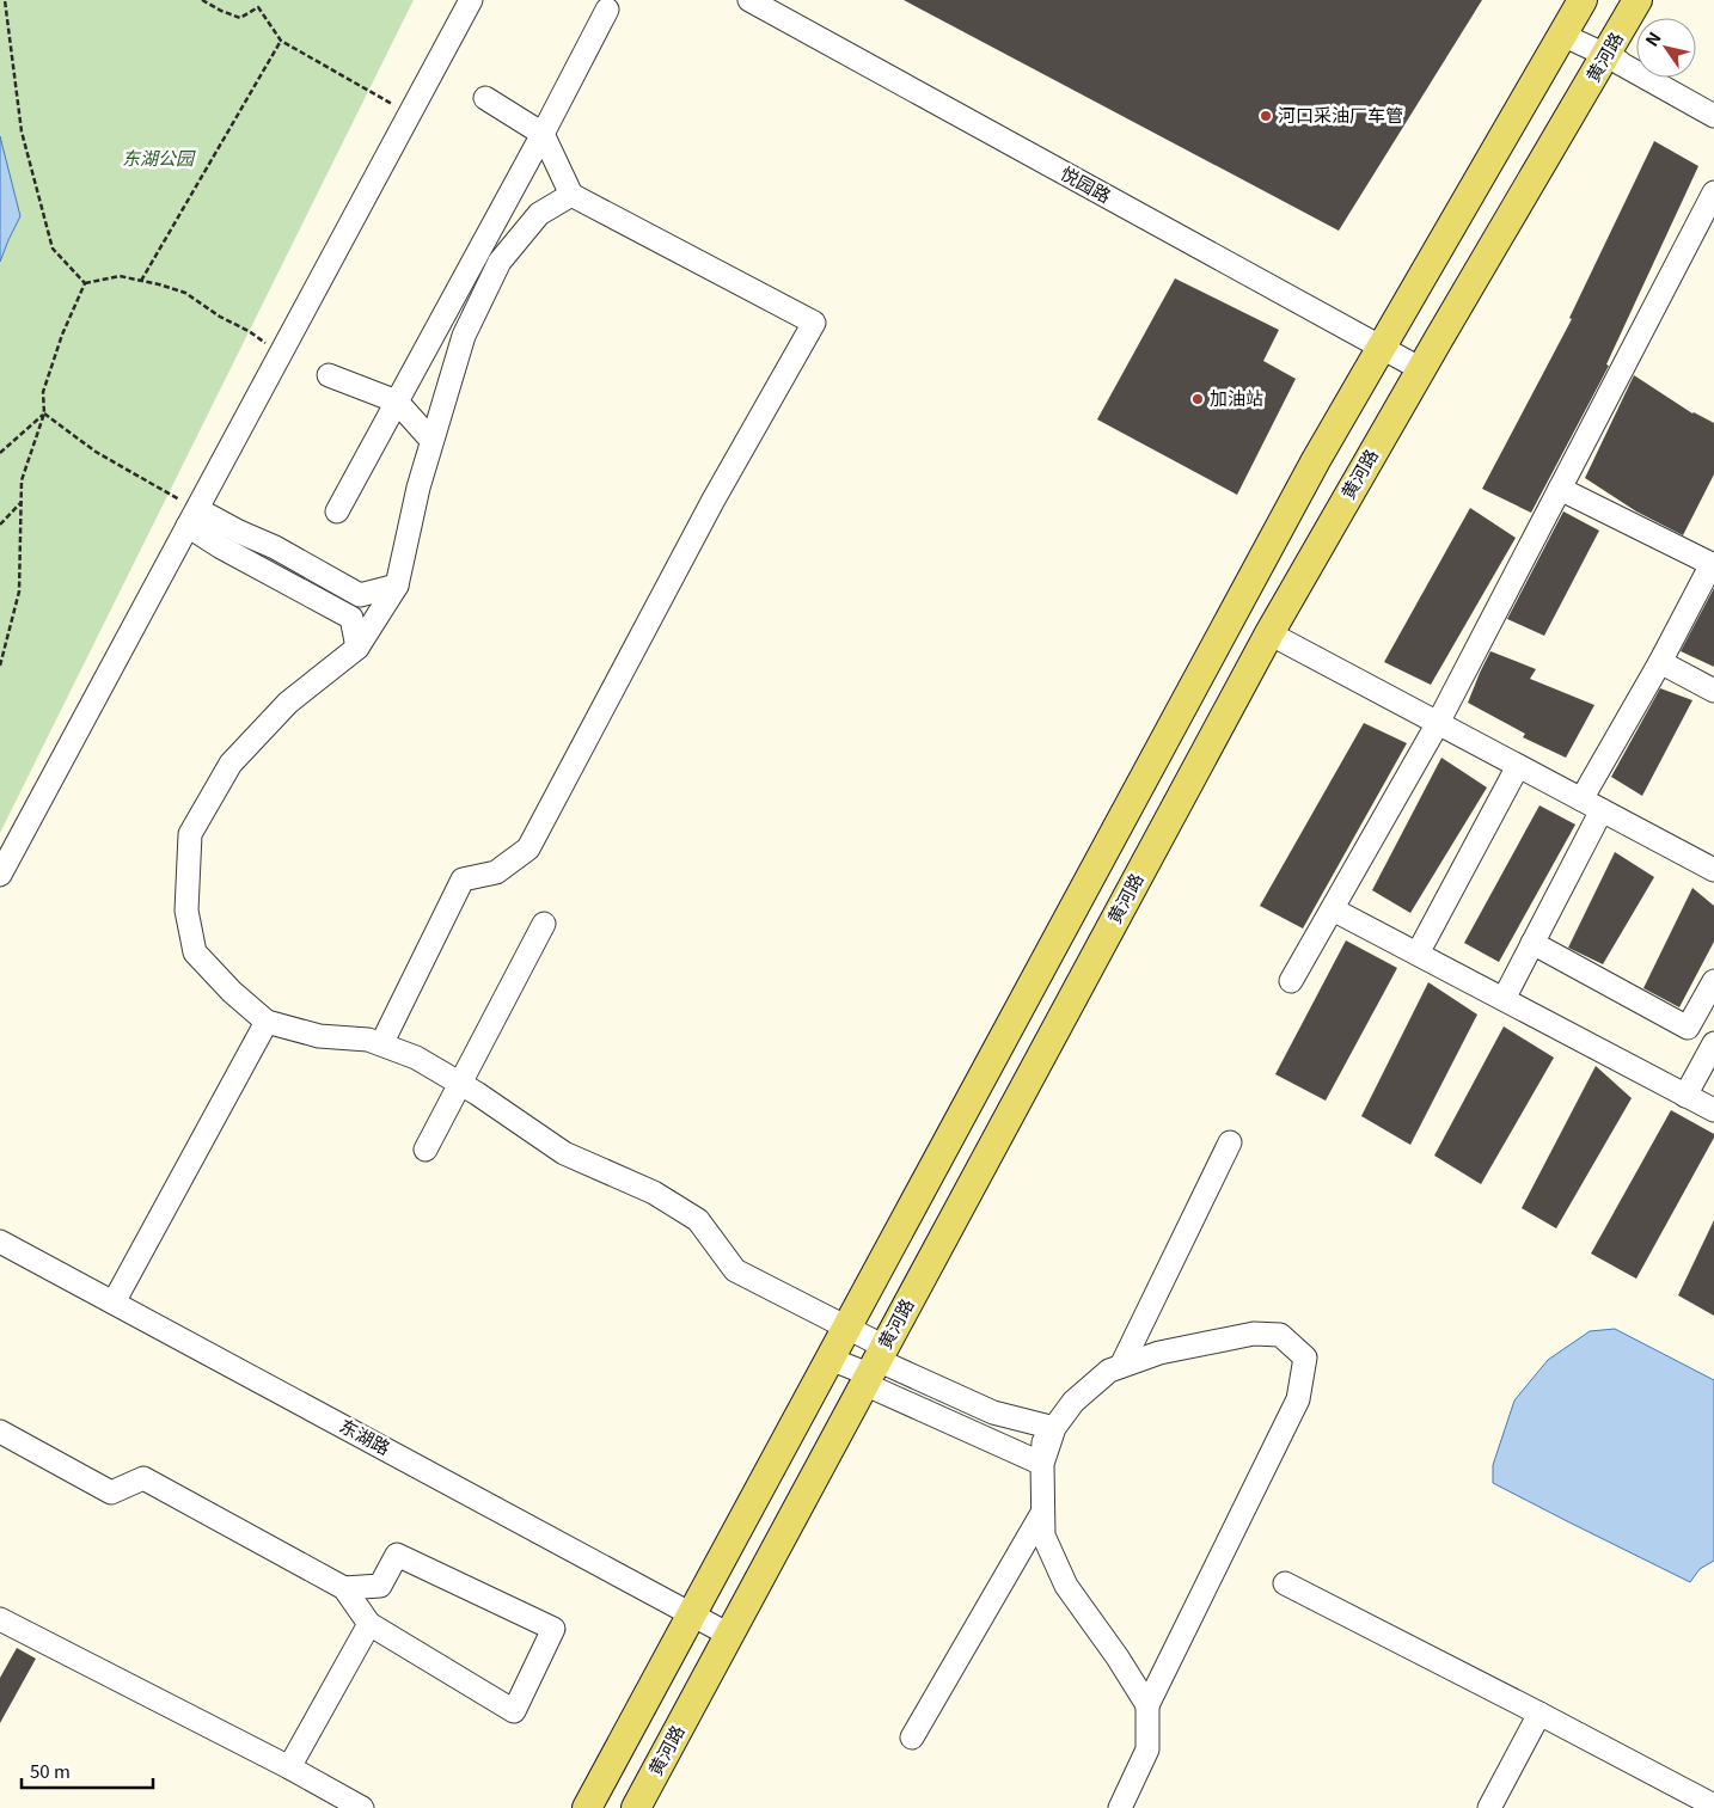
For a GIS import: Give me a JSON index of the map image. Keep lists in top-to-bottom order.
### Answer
{
  "streets": {
    "main road": ["黄河路"],
    "street": ["悦园路", "东湖路"]
  },
  "crossings": [
    ["黄河路", "悦园路"],
    ["黄河路", "东湖路"]
  ],
  "parks": ["东湖公园"],
  "places": ["河口采油厂车管", "加油站"],
  "scale_bar": "50 m",
  "north": "top left"
}
